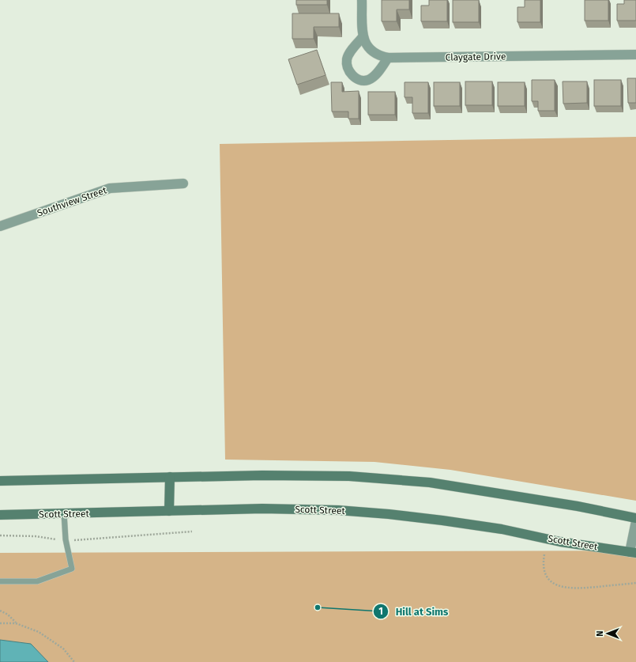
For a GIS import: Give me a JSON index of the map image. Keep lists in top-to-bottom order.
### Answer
{
  "streets": {
    "main road": ["Scott Street"],
    "street": ["Claygate Drive", "Southview Street"]
  },
  "places": ["Hill at Sims"],
  "north": "left"
}
